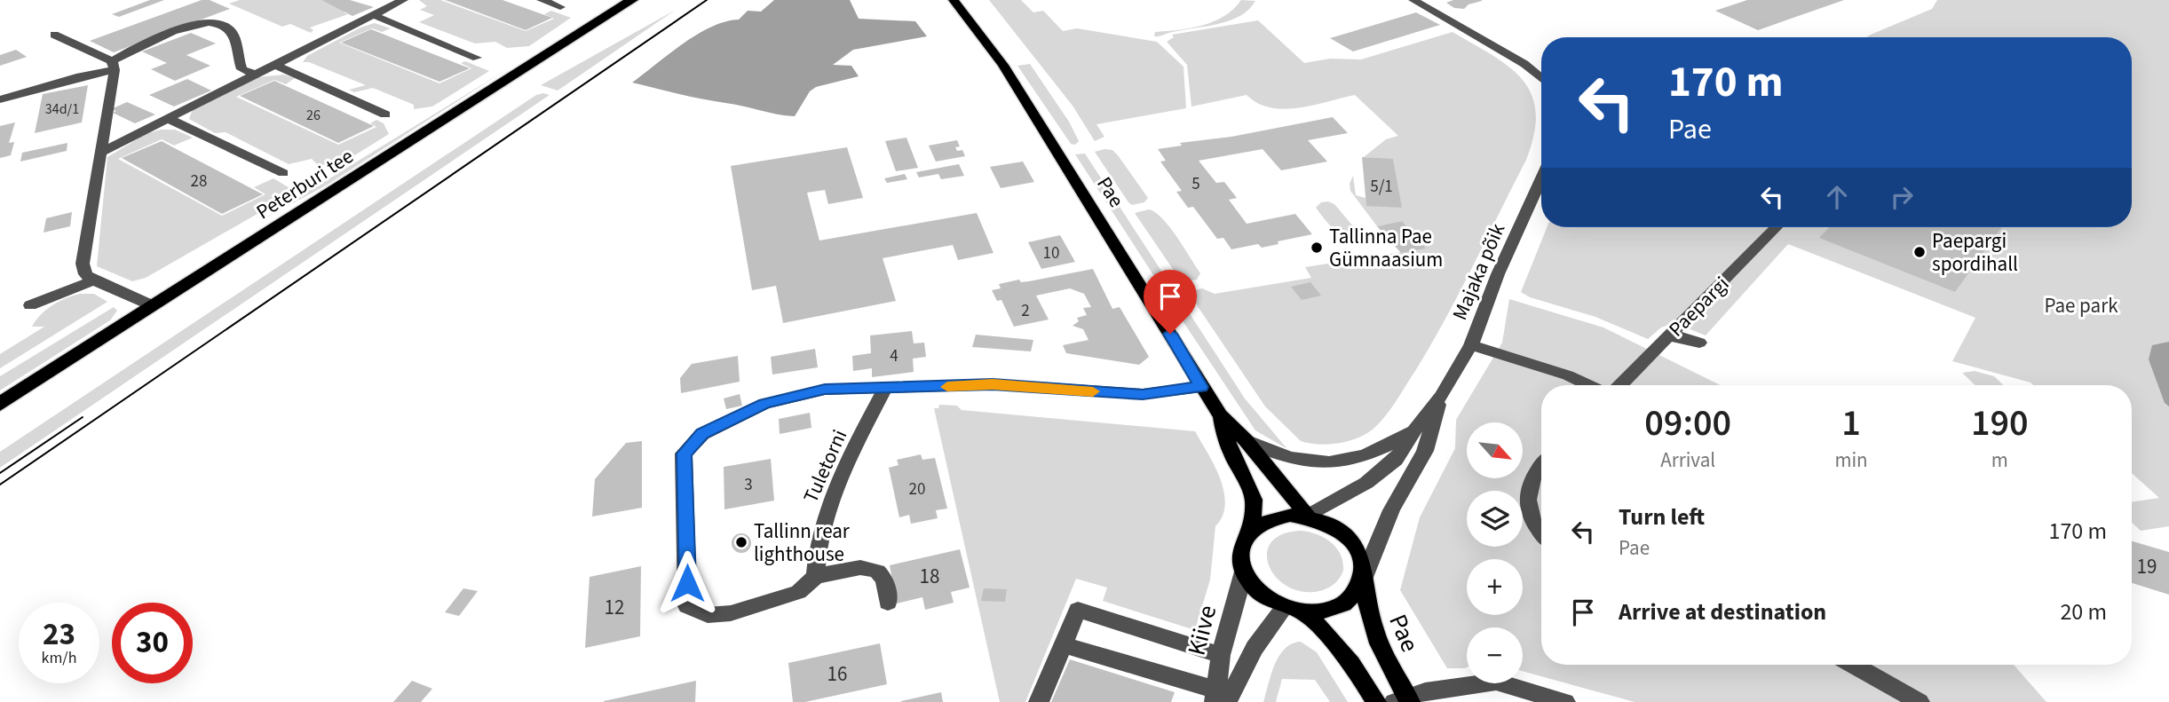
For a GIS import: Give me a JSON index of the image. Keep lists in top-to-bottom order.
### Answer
{
  "streets": {
    "highway": ["Peterburi tee"],
    "main road": ["Pae"],
    "street": [
      "Majaka põik",
      "Paepargi",
      "Tuletorni",
      "Kiive"
    ]
  },
  "crossings": [
    ["Pae", "Majaka põik"],
    ["Pae", "Kiive"],
    ["Majaka põik", "Kiive"]
  ],
  "parks": ["Pae park"],
  "places": ["Tallinna Pae Gümnaasium", "Paepargi spordihall", "Tallinn rear lighthouse"],
  "house_numbers": [
    "34d/1",
    "26",
    "28",
    "5",
    "5/1",
    "10",
    "2",
    "4",
    "3",
    "20",
    "19",
    "18",
    "12",
    "16"
  ],
  "north": "bottom right",
  "page": {
    "turn": ["170 m", "Pae"],
    "eta": [
      "09:00",
      "Arrival",
      "1",
      "min",
      "190",
      "m"
    ],
    "map_buttons": ["+", "−"],
    "list": [
      {
        "name": "Turn left",
        "note": "Pae",
        "value": "170 m"
      },
      {
        "name": "Arrive at destination",
        "value": "20 m"
      }
    ],
    "speed": "23 km/h",
    "limit": "30"
  }
}
